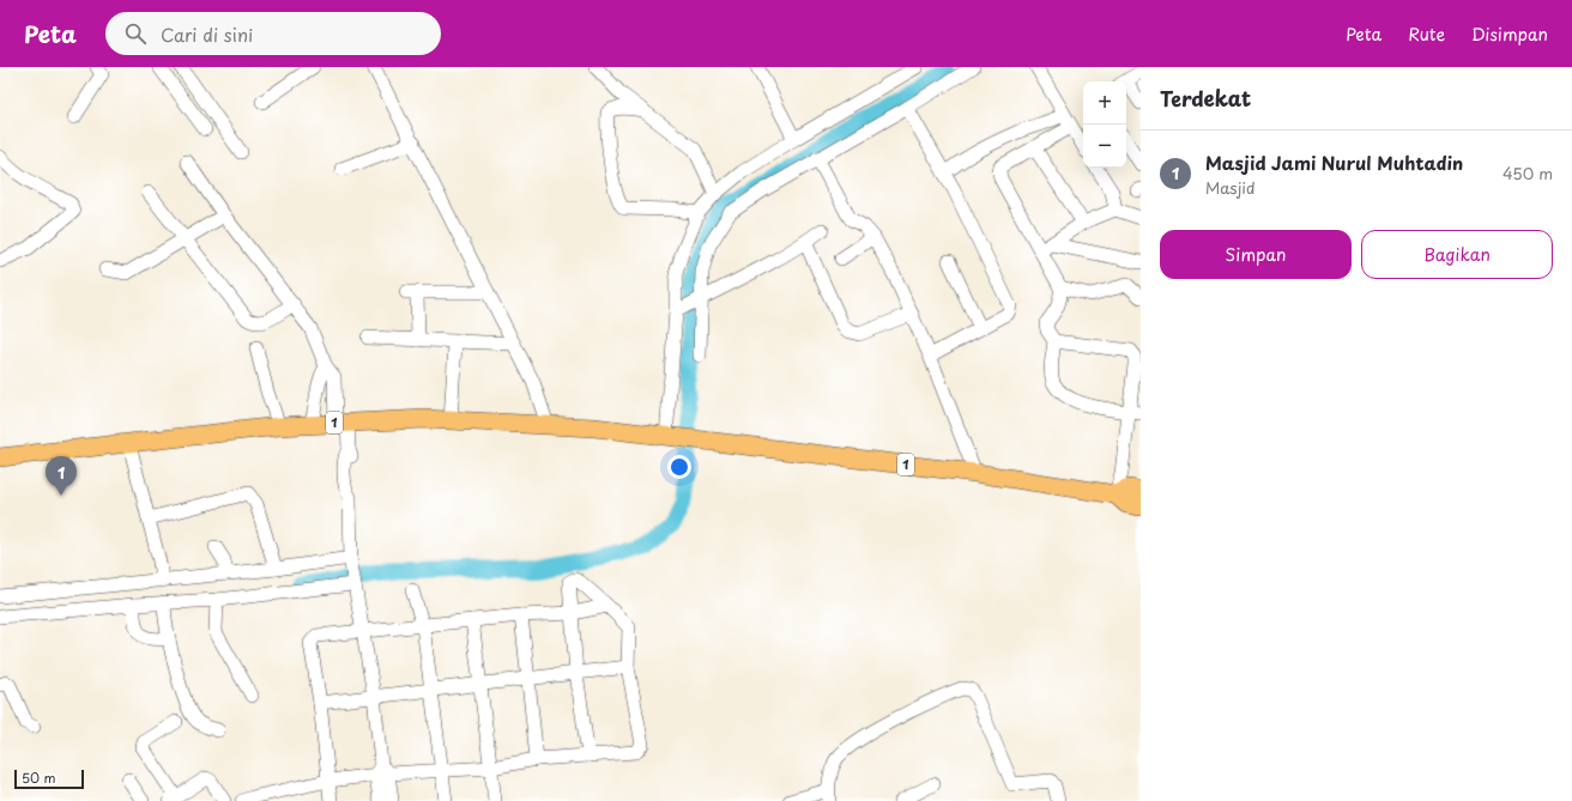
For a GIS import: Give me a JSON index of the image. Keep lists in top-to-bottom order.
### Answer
{
  "streets": {
    "highway": ["1"]
  },
  "scale_bar": "50 m",
  "page": {
    "header": "Peta",
    "search": "Cari di sini",
    "nav": ["Peta", "Rute", "Disimpan"],
    "heading": "Terdekat",
    "map_buttons": ["+", "−"],
    "list": [
      {
        "mark": "1",
        "name": "Masjid Jami Nurul Muhtadin",
        "note": "Masjid",
        "value": "450 m"
      }
    ],
    "buttons": ["Simpan", "Bagikan"],
    "pins": "1",
    "scale": "50 m"
  }
}
